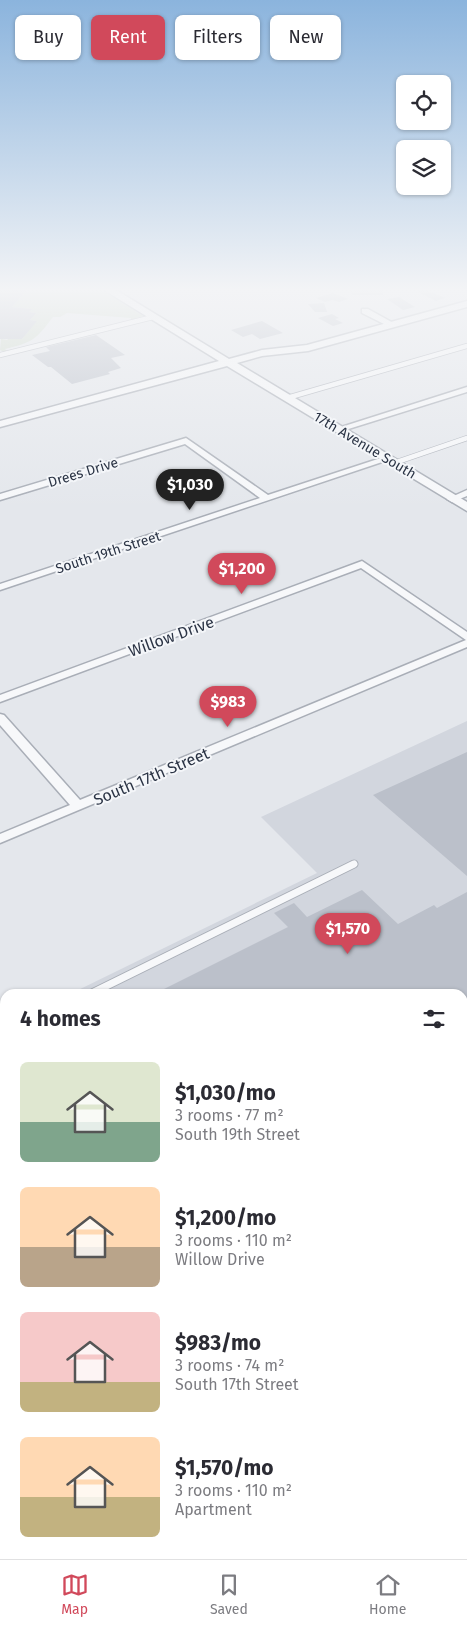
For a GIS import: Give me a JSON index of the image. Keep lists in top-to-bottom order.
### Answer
{
  "streets": {
    "street": [
      "17th Avenue South",
      "Drees Drive",
      "South 19th Street",
      "Willow Drive",
      "South 17th Street"
    ]
  },
  "crossings": [
    ["17th Avenue South", "South 19th Street"],
    ["Drees Drive", "South 19th Street"]
  ],
  "page": {
    "chip": [
      "Buy",
      "Rent",
      "Filters",
      "New"
    ],
    "price": [
      "$1,030",
      "$1,200",
      "$983",
      "$1,570"
    ],
    "heading": "4 homes",
    "list": [
      {
        "name": "$1,030/mo",
        "note": "3 rooms · 77 m² · South 19th Street"
      },
      {
        "name": "$1,200/mo",
        "note": "3 rooms · 110 m² · Willow Drive"
      },
      {
        "name": "$983/mo",
        "note": "3 rooms · 74 m² · South 17th Street"
      },
      {
        "name": "$1,570/mo",
        "note": "3 rooms · 110 m² · Apartment"
      }
    ],
    "tabs": ["Map", "Saved", "Home"]
  }
}
